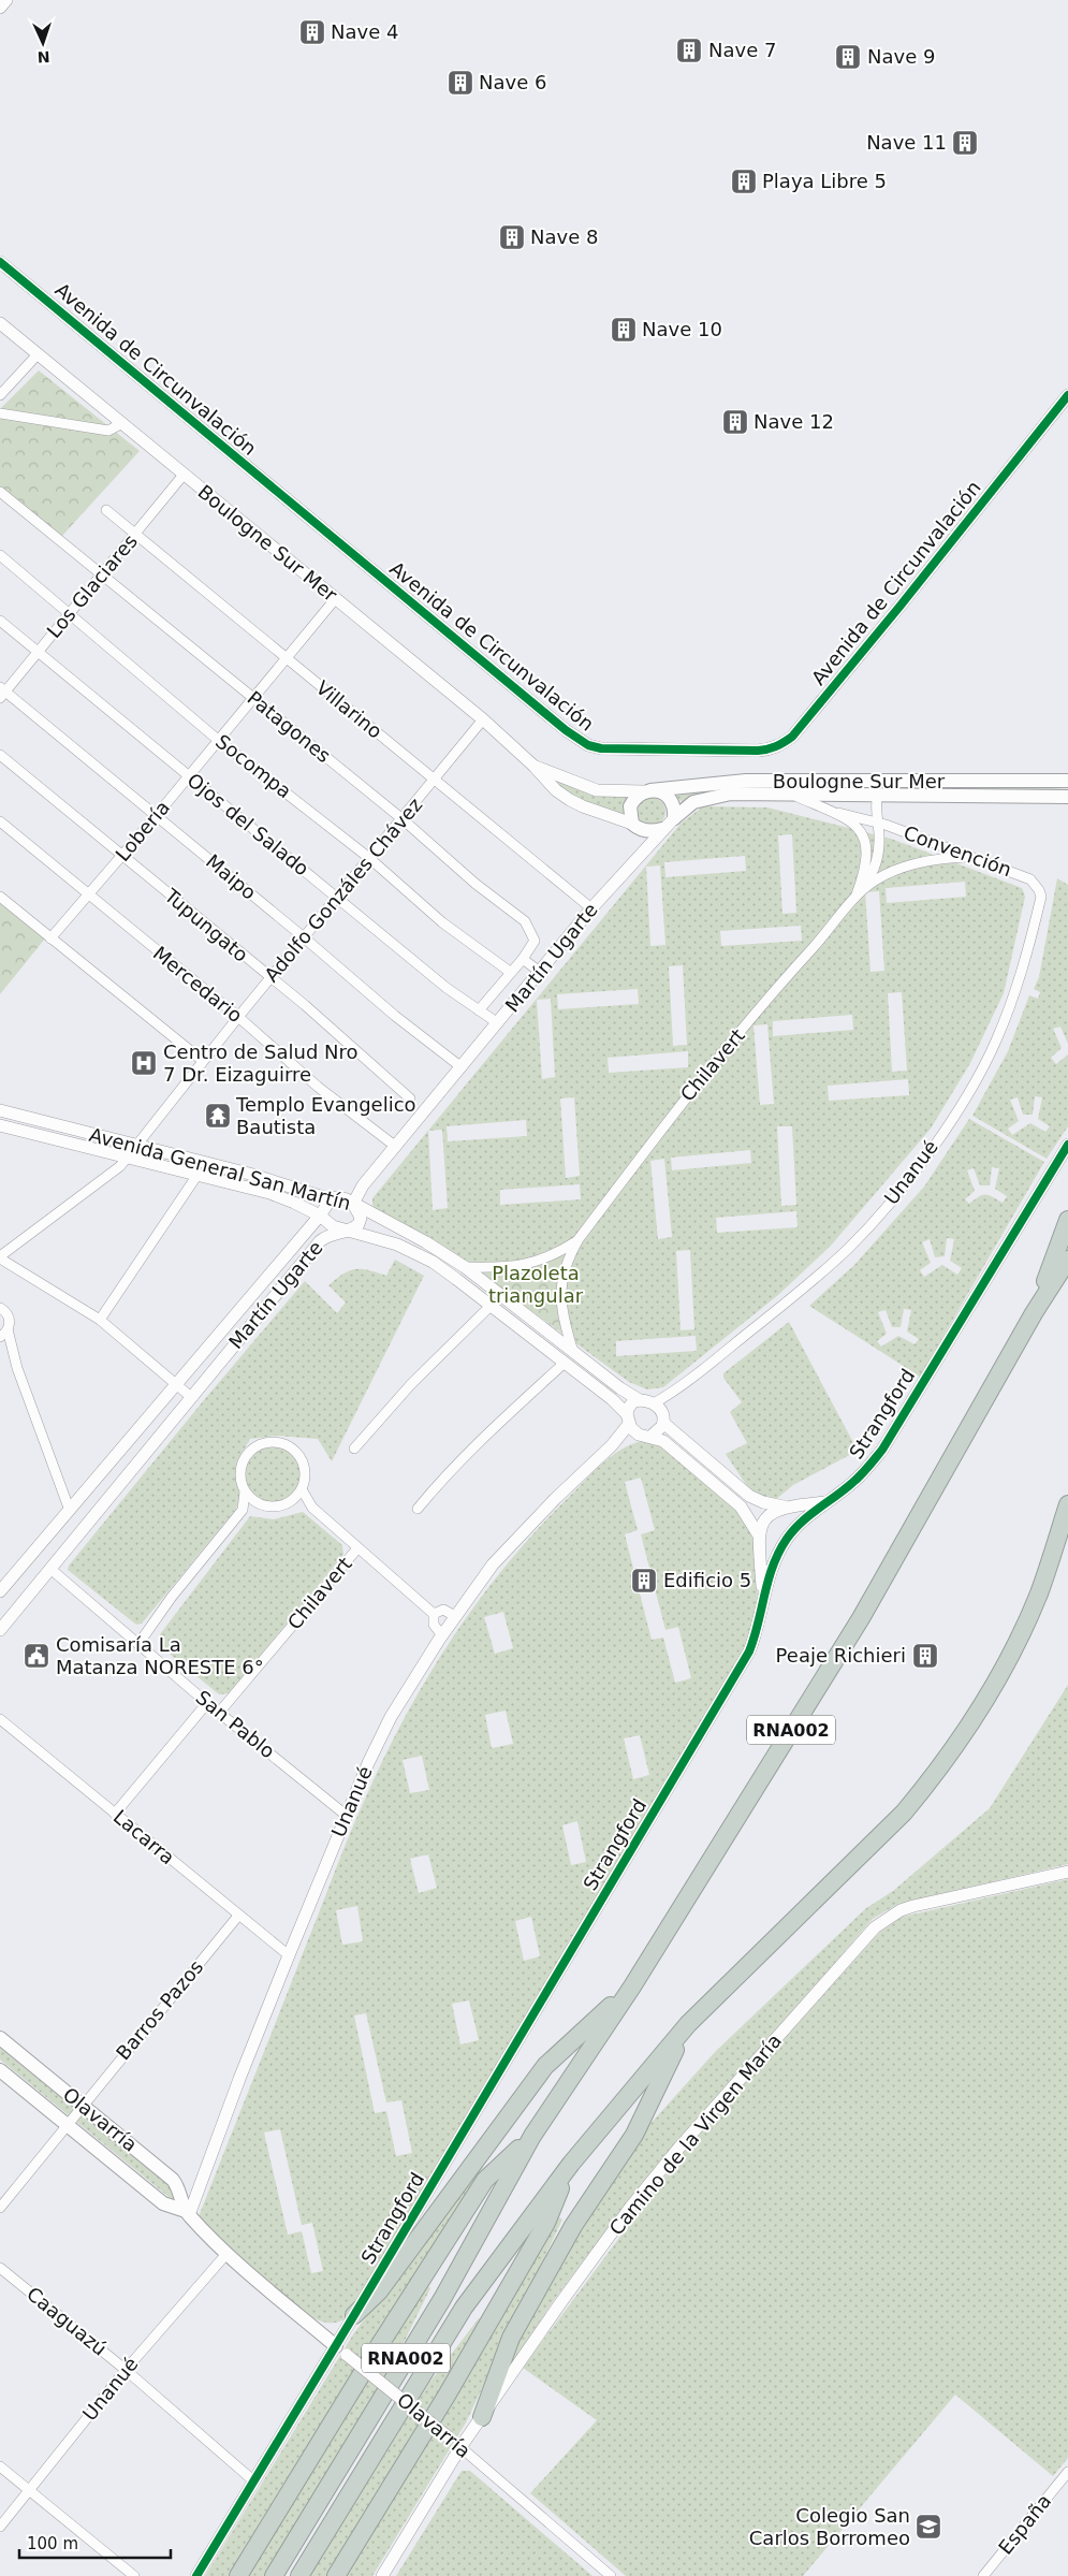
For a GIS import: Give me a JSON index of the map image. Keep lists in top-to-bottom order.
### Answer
{
  "streets": {
    "highway": ["RNA002"],
    "main road": ["Boulogne Sur Mer", "Olavarría"],
    "street": [
      "Avenida de Circunvalación",
      "Los Glaciares",
      "Villarino",
      "Patagones",
      "Socompa",
      "Ojos del Salado",
      "Lobería",
      "Convención",
      "Maipo",
      "Adolfo Gonzáles Chávez",
      "Tupungato",
      "Martín Ugarte",
      "Mercedario",
      "Chilavert",
      "Avenida General San Martín",
      "Unanué",
      "Strangford",
      "San Pablo",
      "Lacarra",
      "Barros Pazos",
      "Camino de la Virgen María",
      "Caaguazú",
      "España"
    ]
  },
  "crossings": [
    ["Boulogne Sur Mer", "Los Glaciares"],
    ["Boulogne Sur Mer", "Lobería"],
    ["Boulogne Sur Mer", "Convención"],
    ["Boulogne Sur Mer", "Adolfo Gonzáles Chávez"],
    ["Boulogne Sur Mer", "Martín Ugarte"],
    ["Los Glaciares", "Villarino"],
    ["Los Glaciares", "Patagones"],
    ["Los Glaciares", "Socompa"],
    ["Los Glaciares", "Ojos del Salado"],
    ["Los Glaciares", "Maipo"],
    ["Villarino", "Lobería"],
    ["Villarino", "Adolfo Gonzáles Chávez"],
    ["Villarino", "Martín Ugarte"],
    ["Patagones", "Lobería"],
    ["Patagones", "Adolfo Gonzáles Chávez"],
    ["Socompa", "Lobería"],
    ["Socompa", "Adolfo Gonzáles Chávez"],
    ["Ojos del Salado", "Lobería"],
    ["Ojos del Salado", "Adolfo Gonzáles Chávez"],
    ["Ojos del Salado", "Martín Ugarte"],
    ["Lobería", "Maipo"],
    ["Lobería", "Tupungato"],
    ["Lobería", "Mercedario"],
    ["Convención", "Unanué"],
    ["Maipo", "Adolfo Gonzáles Chávez"],
    ["Maipo", "Martín Ugarte"],
    ["Adolfo Gonzáles Chávez", "Tupungato"],
    ["Adolfo Gonzáles Chávez", "Mercedario"],
    ["Adolfo Gonzáles Chávez", "Avenida General San Martín"],
    ["Martín Ugarte", "Mercedario"],
    ["Martín Ugarte", "Avenida General San Martín"],
    ["Martín Ugarte", "San Pablo"],
    ["Chilavert", "Avenida General San Martín"],
    ["Chilavert", "San Pablo"],
    ["Avenida General San Martín", "Unanué"],
    ["Unanué", "San Pablo"],
    ["Unanué", "Lacarra"],
    ["Unanué", "Olavarría"],
    ["Unanué", "Caaguazú"],
    ["Strangford", "Olavarría"],
    ["Strangford", "Caaguazú"],
    ["Lacarra", "Barros Pazos"],
    ["Barros Pazos", "Olavarría"],
    ["Olavarría", "Camino de la Virgen María"]
  ],
  "parks": ["Plazoleta triangular"],
  "places": {
    "building": [
      "Nave 4",
      "Nave 7",
      "Nave 9",
      "Nave 6",
      "Nave 11",
      "Playa Libre 5",
      "Nave 8",
      "Nave 10",
      "Nave 12",
      "Edificio 5",
      "Peaje Richieri"
    ],
    "hospital": ["Centro de Salud Nro 7 Dr. Eizaguirre"],
    "temple": ["Templo Evangelico Bautista"],
    "public building": ["Comisaría La Matanza NORESTE 6°"],
    "school or university": ["Colegio San Carlos Borromeo"]
  },
  "scale_bar": "100 m",
  "north": "bottom"
}
